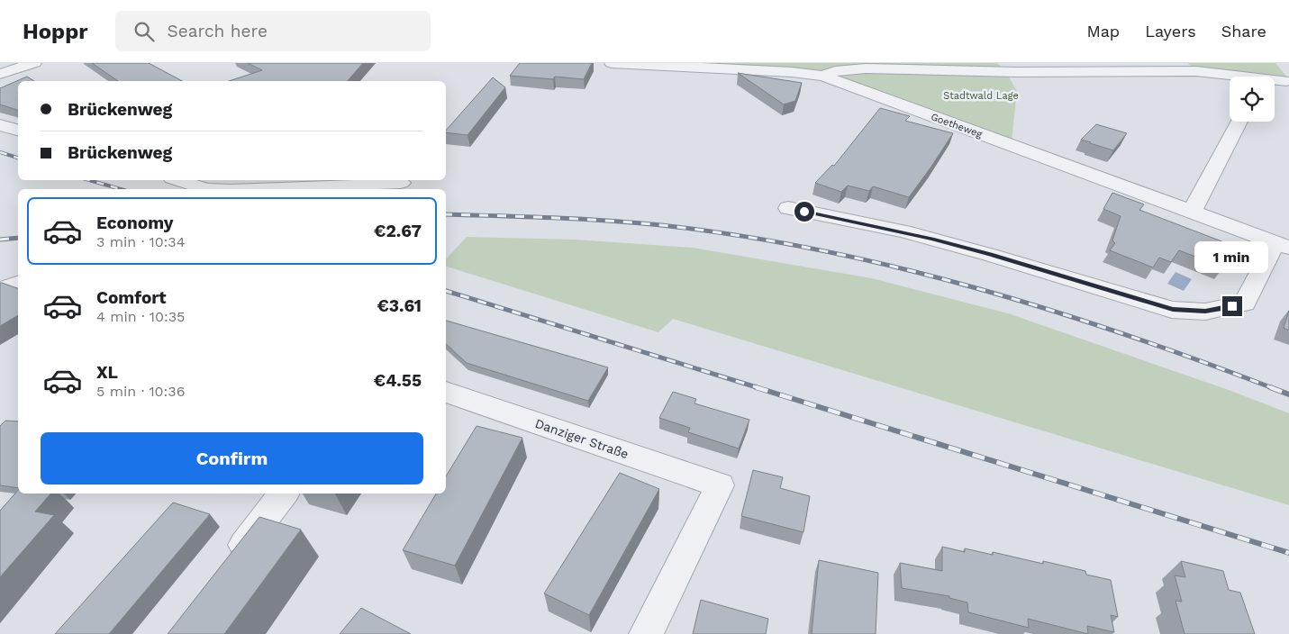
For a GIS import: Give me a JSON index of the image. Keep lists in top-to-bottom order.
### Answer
{
  "streets": {
    "street": ["Goetheweg", "Danziger Straße"]
  },
  "parks": ["Stadtwald Lage"],
  "page": {
    "header": "Hoppr",
    "search": "Search here",
    "nav": ["Map", "Layers", "Share"],
    "banner": ["Brückenweg", "Brückenweg"],
    "list": [
      {
        "name": "Economy",
        "note": "3 min · 10:34",
        "value": "€2.67"
      },
      {
        "name": "Comfort",
        "note": "4 min · 10:35",
        "value": "€3.61"
      },
      {
        "name": "XL",
        "note": "5 min · 10:36",
        "value": "€4.55"
      }
    ],
    "bubble": "1 min",
    "buttons": "Confirm"
  }
}
